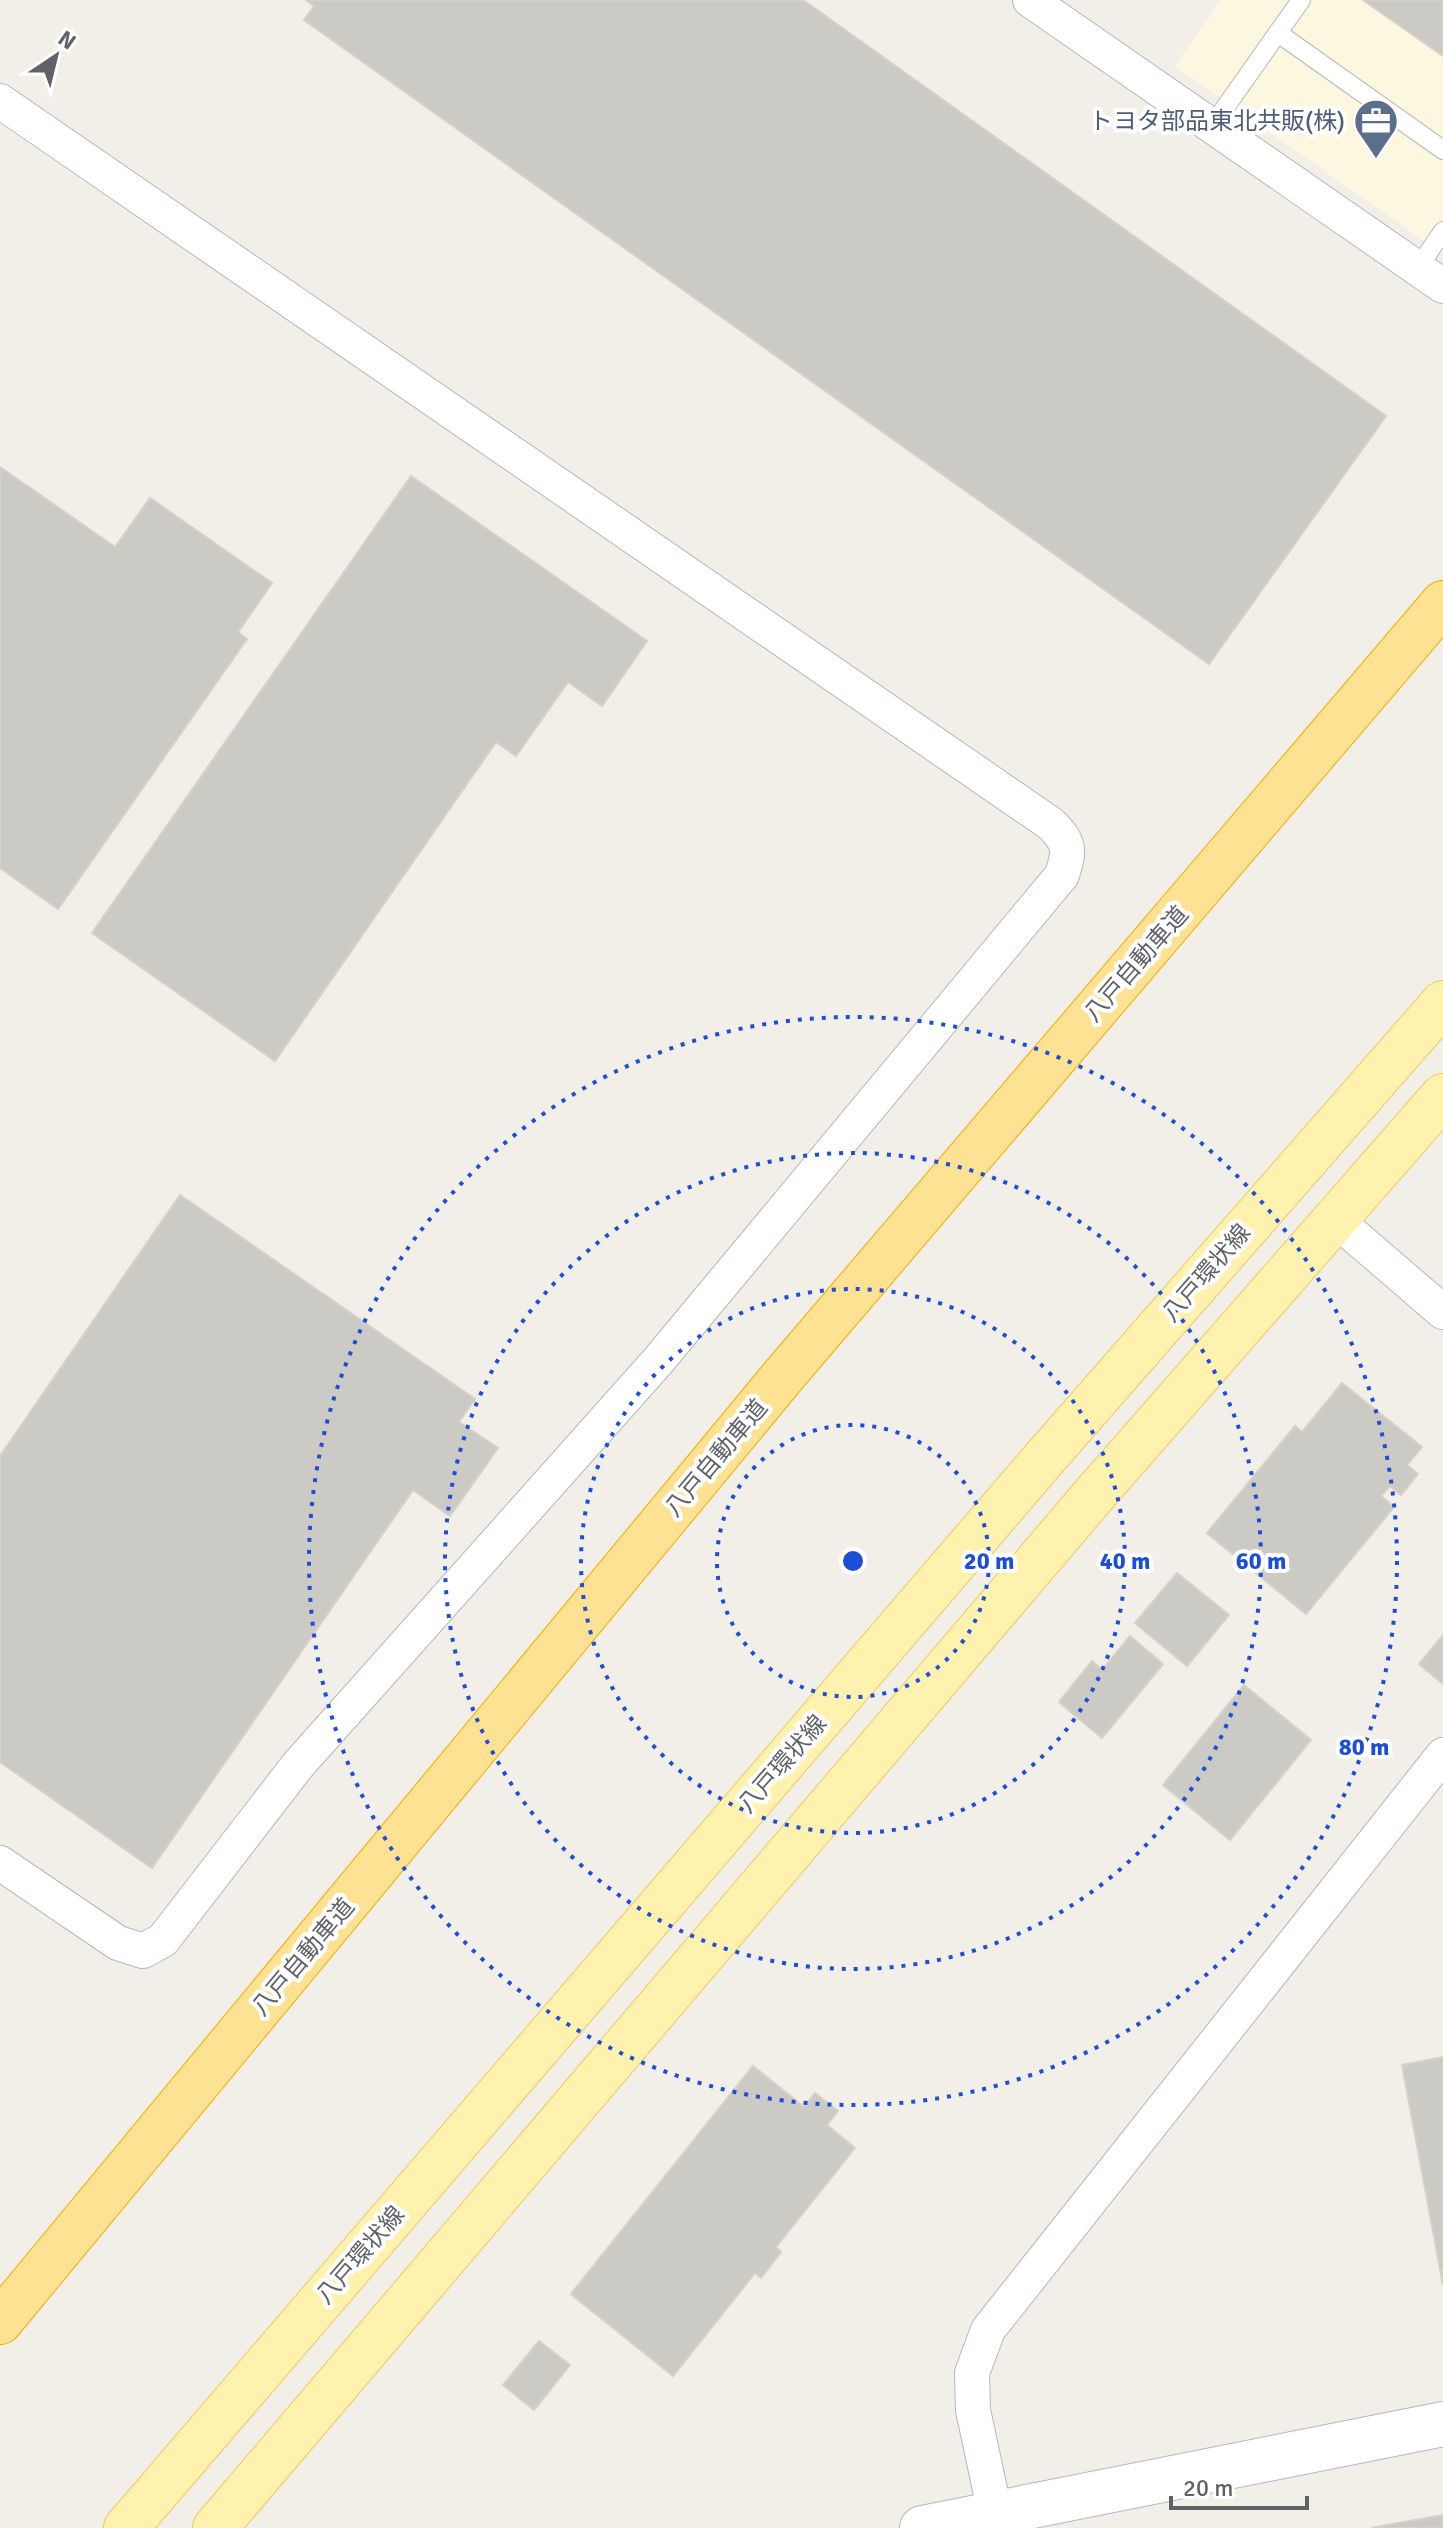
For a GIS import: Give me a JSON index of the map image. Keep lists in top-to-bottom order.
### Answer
{
  "streets": {
    "highway": ["八戸自動車道"],
    "main road": ["八戸環状線"]
  },
  "places": {
    "office": ["トヨタ部品東北共販(株)"]
  },
  "scale_bar": "20 m",
  "north": "top right",
  "rings": [
    "20 m",
    "40 m",
    "60 m",
    "80 m"
  ]
}
